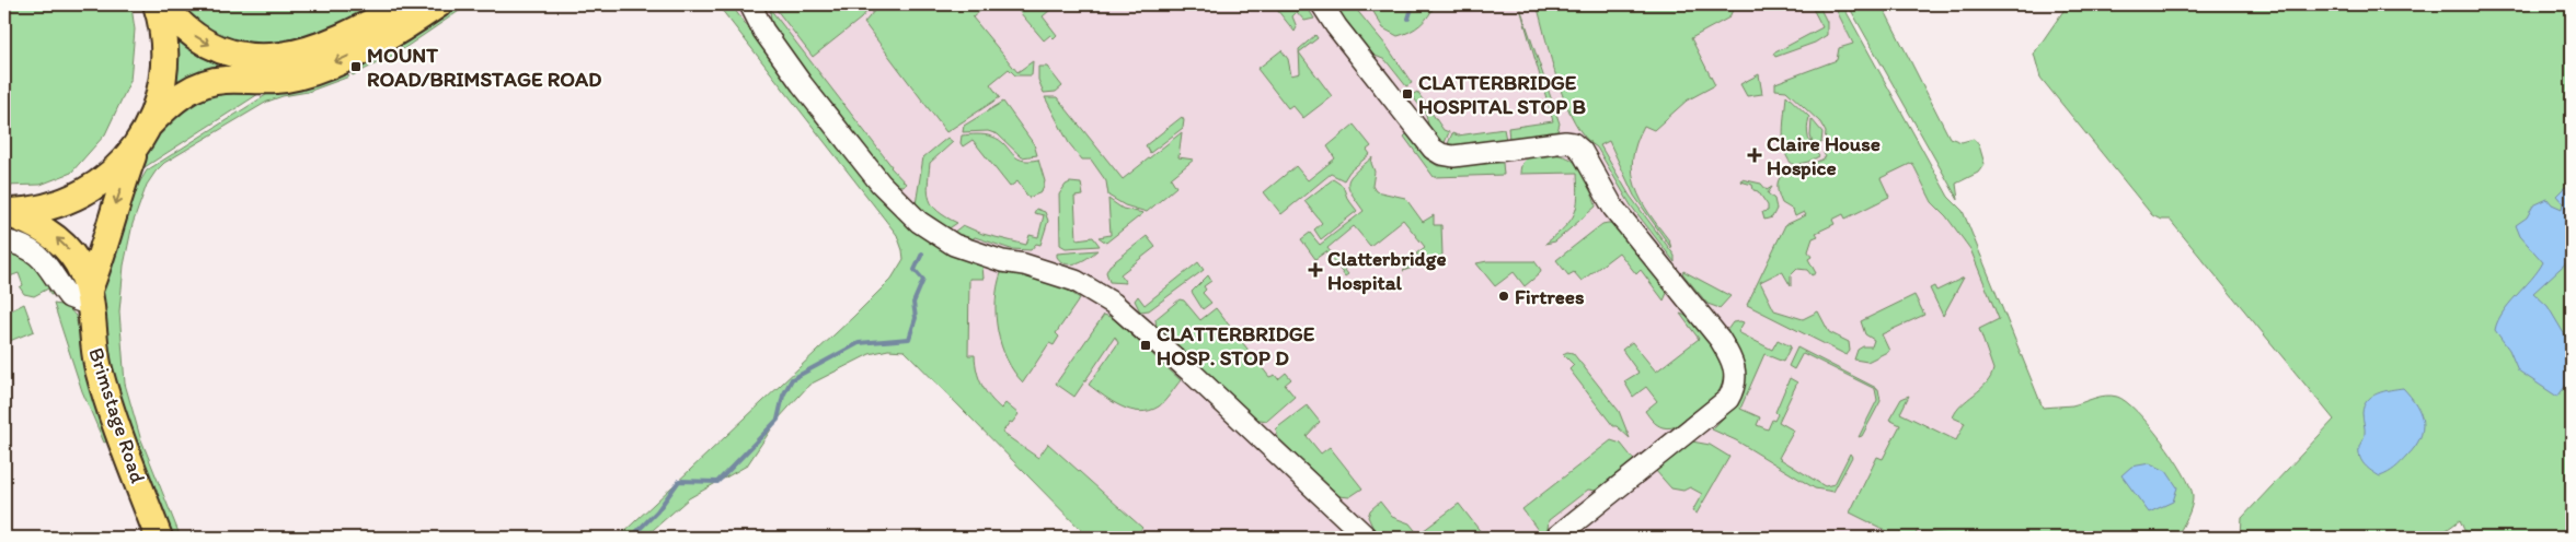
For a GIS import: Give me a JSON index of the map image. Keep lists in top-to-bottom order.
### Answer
{
  "streets": {
    "main road": ["Brimstage Road"]
  },
  "places": {
    "transit": ["MOUNT ROAD/BRIMSTAGE ROAD", "CLATTERBRIDGE HOSPITAL STOP B", "CLATTERBRIDGE HOSP. STOP D"],
    "health": ["Claire House Hospice", "Clatterbridge Hospital"],
    "other": ["Firtrees"]
  }
}
